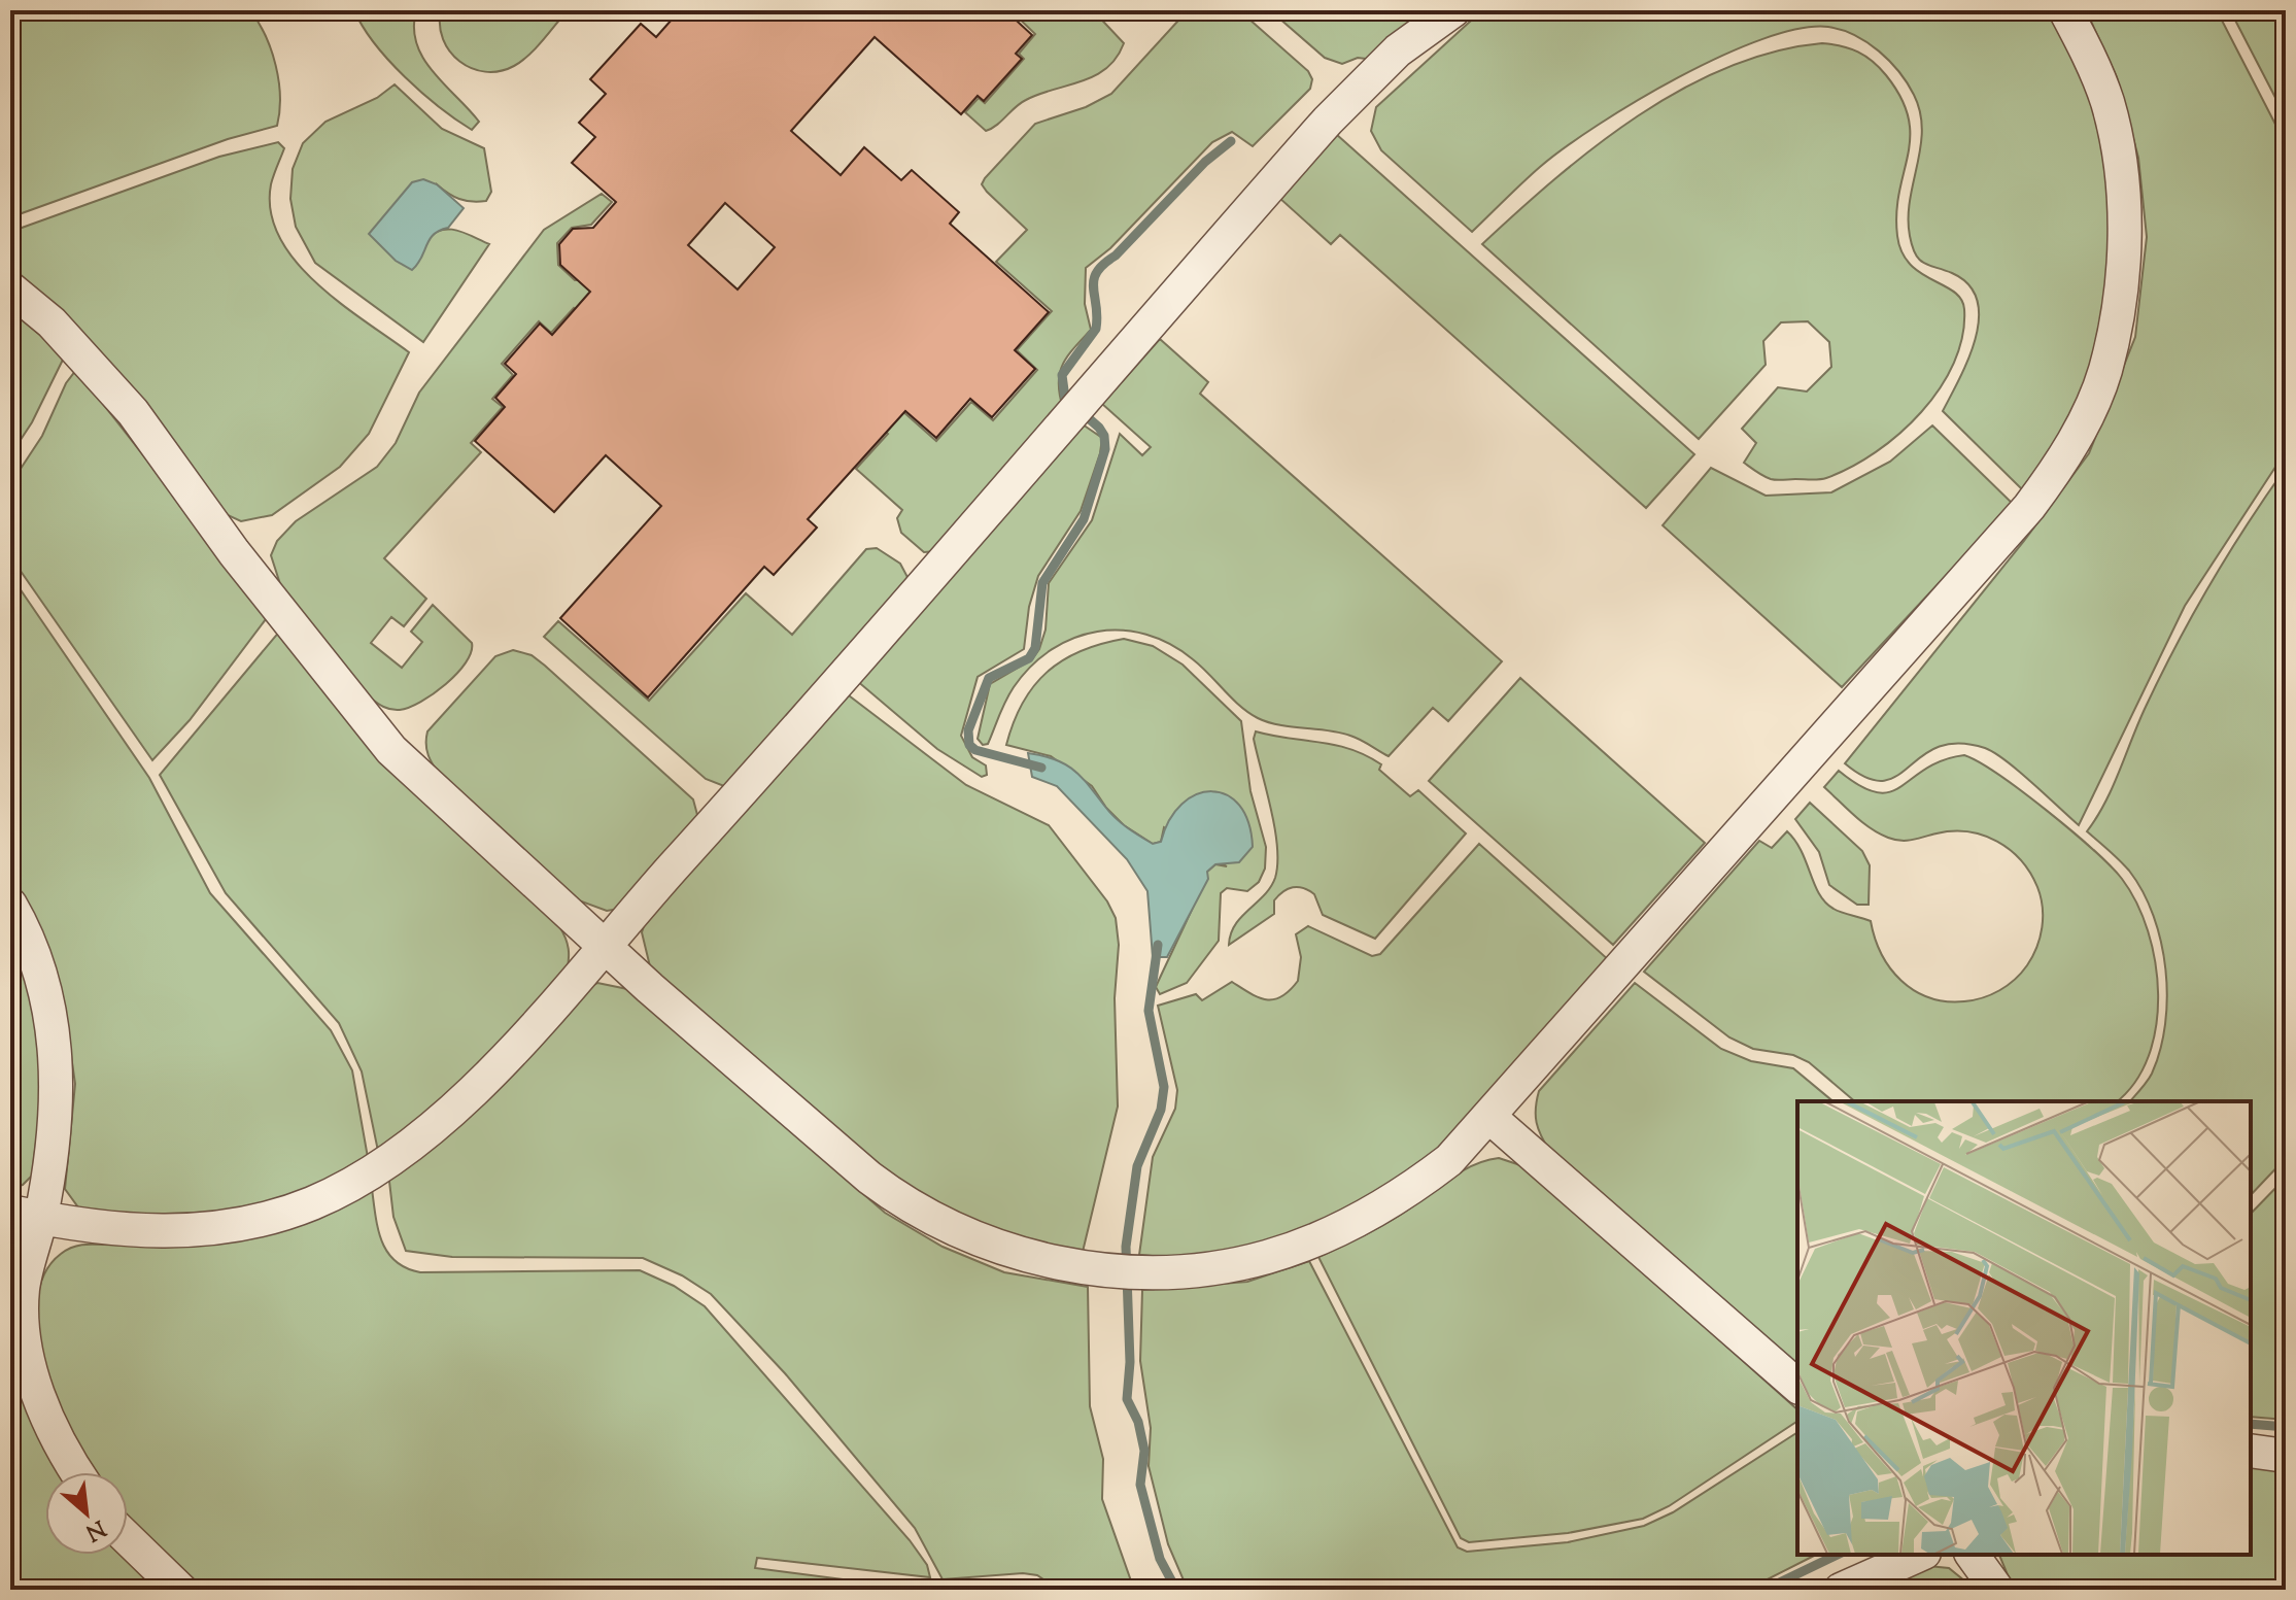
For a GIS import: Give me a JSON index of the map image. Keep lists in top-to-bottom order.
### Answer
{
  "north": "bottom right"
}
